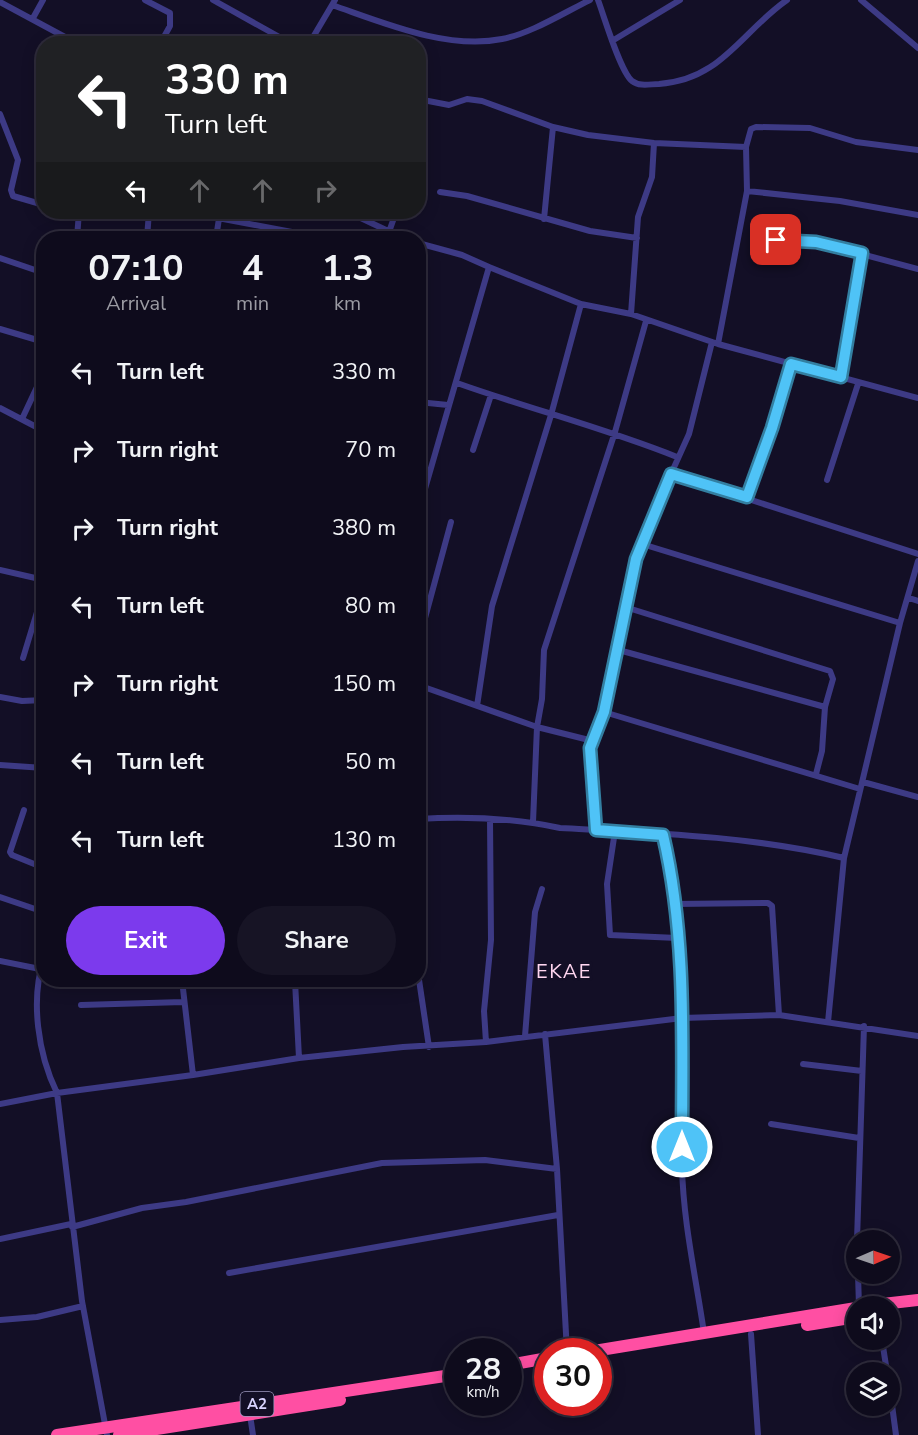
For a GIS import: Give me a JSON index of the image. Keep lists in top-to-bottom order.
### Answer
{
  "streets": {
    "highway": ["A2"]
  },
  "districts": ["EKAE"],
  "north": "right",
  "page": {
    "turn": ["330 m", "Turn left"],
    "eta": [
      "07:10",
      "Arrival",
      "4",
      "min",
      "1.3",
      "km"
    ],
    "list": [
      {
        "name": "Turn left",
        "value": "330 m"
      },
      {
        "name": "Turn right",
        "value": "70 m"
      },
      {
        "name": "Turn right",
        "value": "380 m"
      },
      {
        "name": "Turn left",
        "value": "80 m"
      },
      {
        "name": "Turn right",
        "value": "150 m"
      },
      {
        "name": "Turn left",
        "value": "50 m"
      },
      {
        "name": "Turn left",
        "value": "130 m"
      }
    ],
    "buttons": ["Exit", "Share"],
    "speed": "28 km/h",
    "limit": "30"
  }
}
